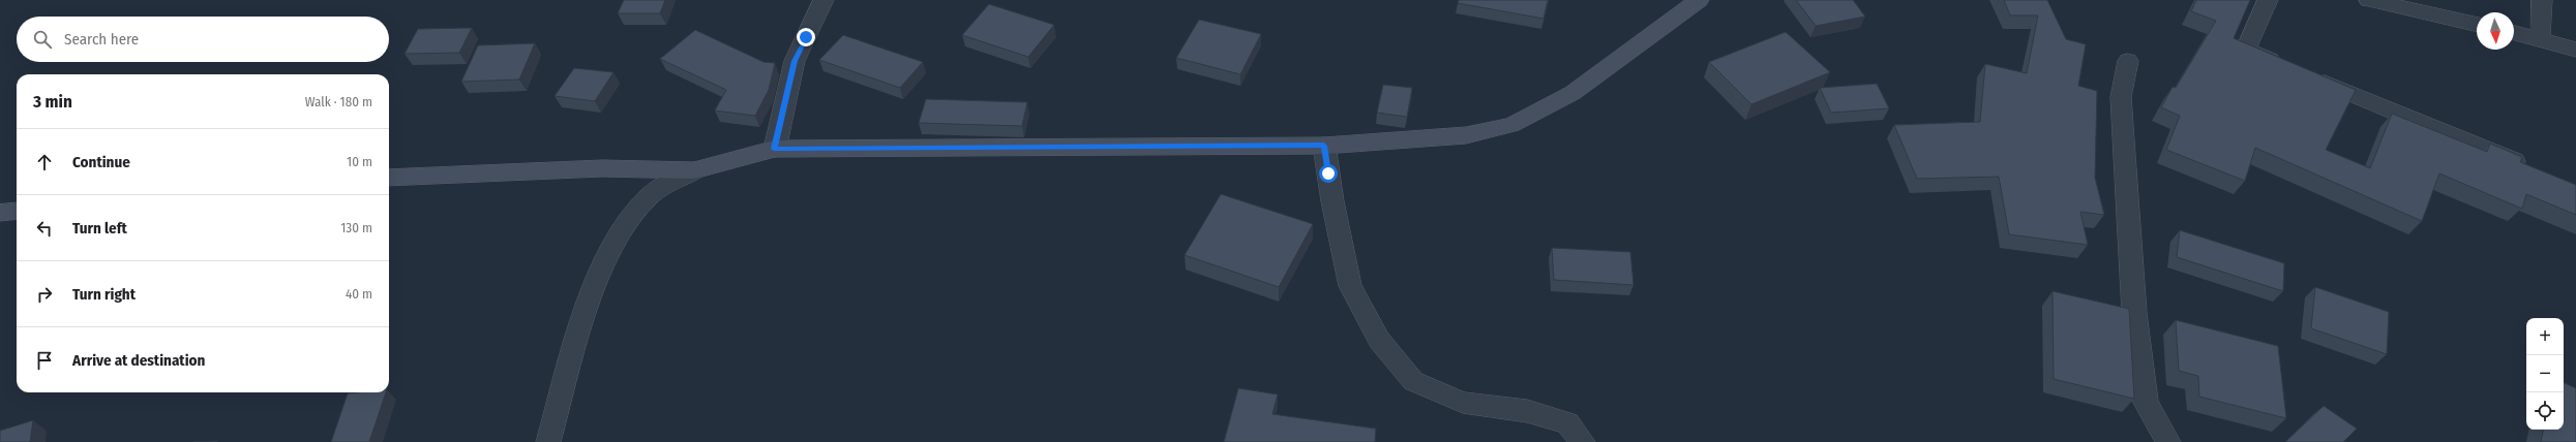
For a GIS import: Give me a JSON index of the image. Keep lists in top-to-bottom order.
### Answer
{
  "north": "bottom",
  "page": {
    "search": "Search here",
    "heading": ["3 min", "Walk · 180 m"],
    "list": [
      ["Continue", "10 m"],
      ["Turn left", "130 m"],
      ["Turn right", "40 m"],
      "Arrive at destination"
    ],
    "map_buttons": ["+", "−"]
  }
}
